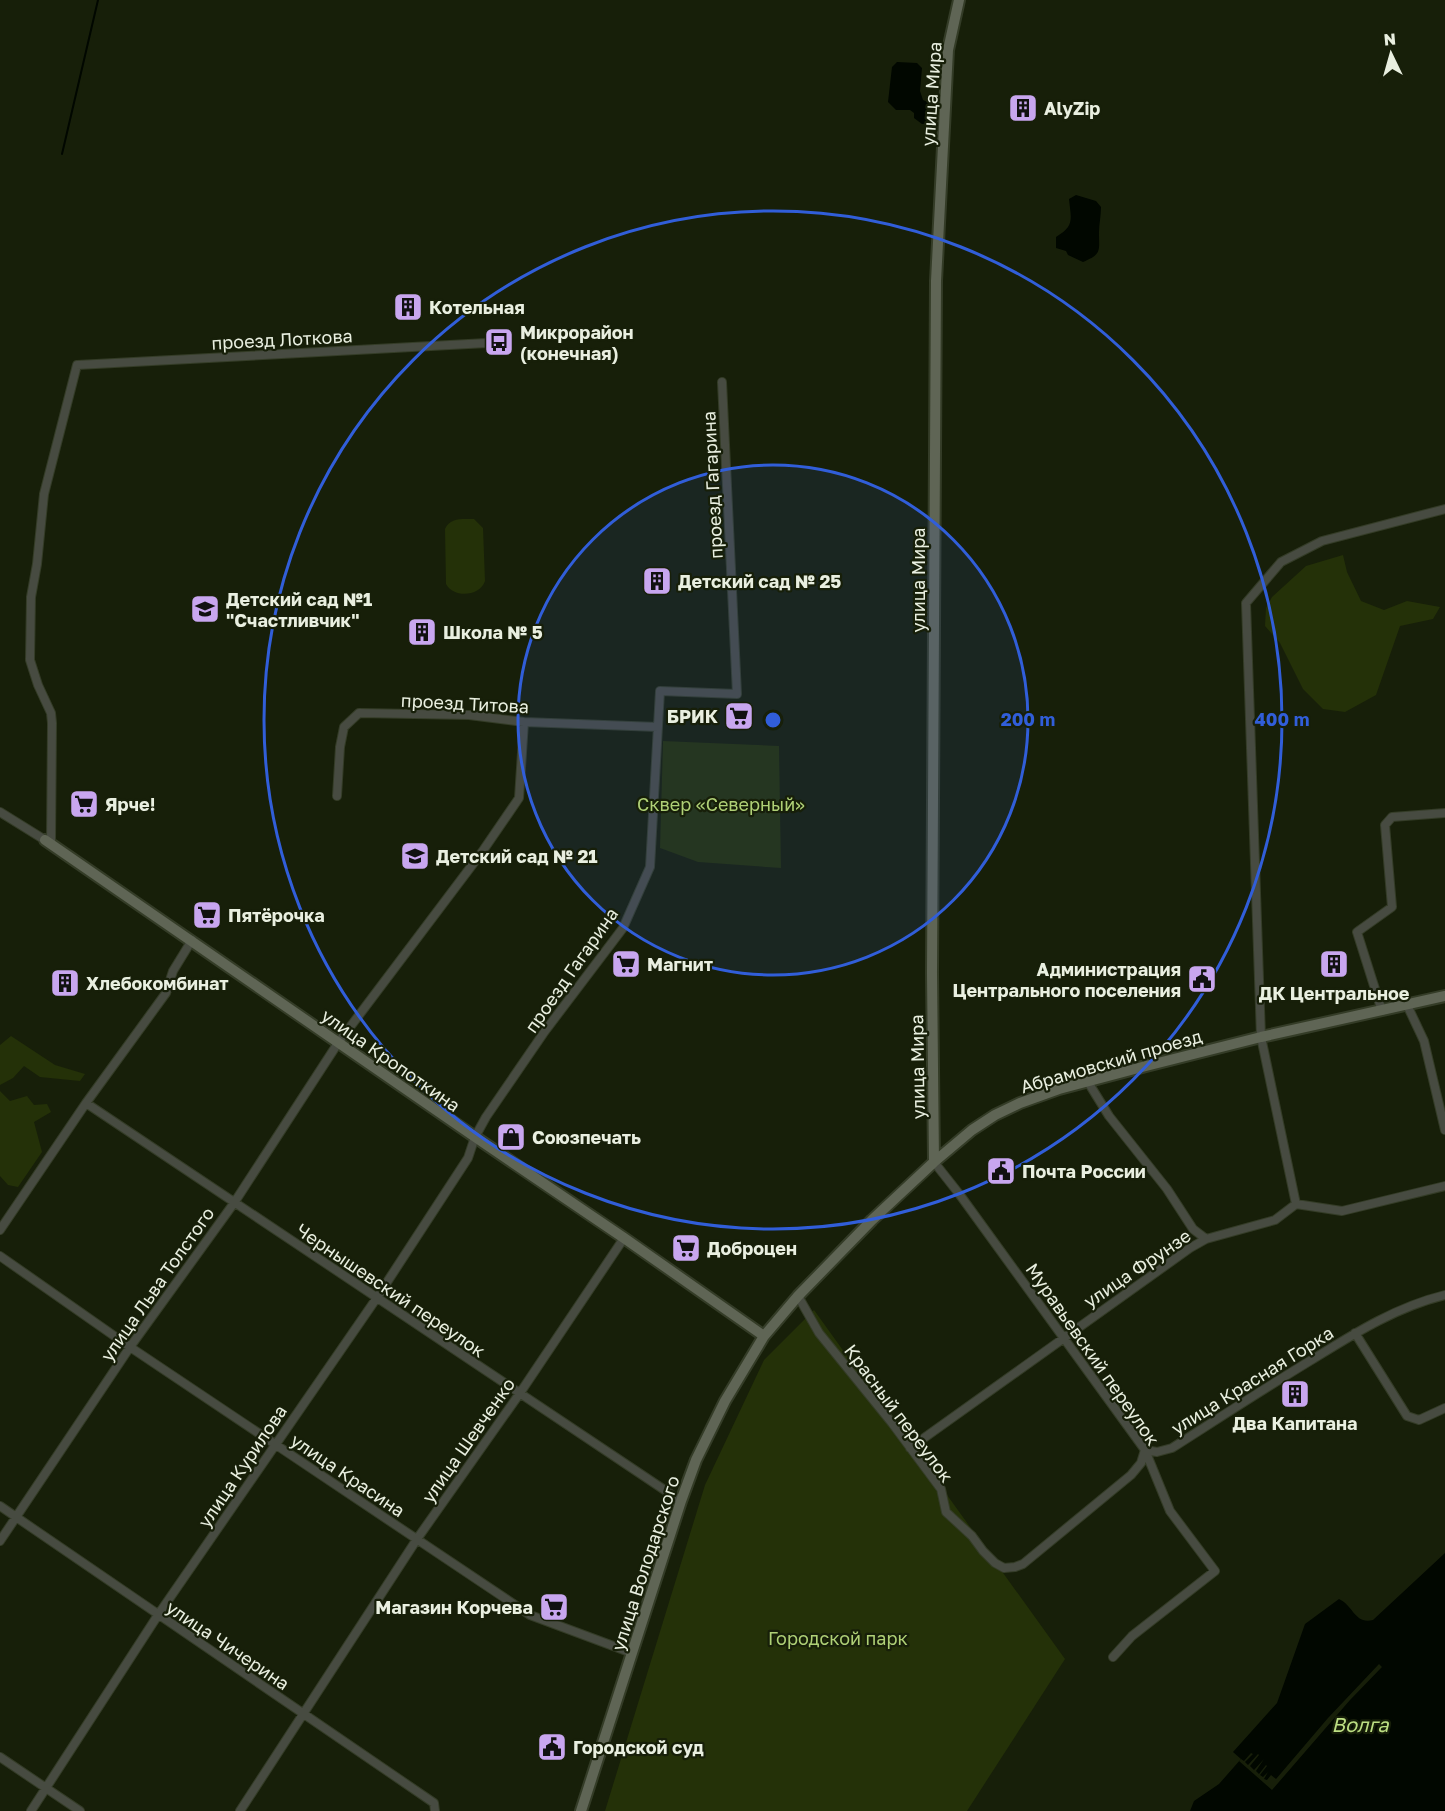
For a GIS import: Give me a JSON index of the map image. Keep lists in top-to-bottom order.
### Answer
{
  "streets": {
    "street": [
      "улица Мира",
      "проезд Лоткова",
      "проезд Гагарина",
      "проезд Титова",
      "улица Кропоткина",
      "Абрамовский проезд",
      "улица Фрунзе",
      "улица Льва Толстого",
      "Чернышевский переулок",
      "Муравьевский переулок",
      "улица Красная Горка",
      "Красный переулок",
      "улица Шевченко",
      "улица Курилова",
      "улица Красина",
      "улица Володарского",
      "улица Чичерина"
    ]
  },
  "crossings": [
    ["улица Мира", "Абрамовский проезд"],
    ["улица Мира", "Муравьевский переулок"],
    ["проезд Лоткова", "улица Кропоткина"],
    ["проезд Гагарина", "проезд Титова"],
    ["проезд Гагарина", "улица Кропоткина"],
    ["проезд Гагарина", "улица Курилова"],
    ["проезд Титова", "улица Льва Толстого"],
    ["улица Кропоткина", "Абрамовский проезд"],
    ["улица Кропоткина", "улица Льва Толстого"],
    ["улица Кропоткина", "улица Шевченко"],
    ["улица Кропоткина", "улица Курилова"],
    ["улица Кропоткина", "улица Володарского"],
    ["Абрамовский проезд", "Муравьевский переулок"],
    ["Абрамовский проезд", "Красный переулок"],
    ["Абрамовский проезд", "улица Володарского"],
    ["улица Фрунзе", "Муравьевский переулок"],
    ["улица Фрунзе", "Красный переулок"],
    ["улица Льва Толстого", "Чернышевский переулок"],
    ["улица Льва Толстого", "улица Красина"],
    ["улица Льва Толстого", "улица Чичерина"],
    ["Чернышевский переулок", "улица Шевченко"],
    ["Чернышевский переулок", "улица Курилова"],
    ["Чернышевский переулок", "улица Володарского"],
    ["Муравьевский переулок", "улица Красная Горка"],
    ["Муравьевский переулок", "Красный переулок"],
    ["улица Красная Горка", "Красный переулок"],
    ["улица Шевченко", "улица Красина"],
    ["улица Шевченко", "улица Чичерина"],
    ["улица Курилова", "улица Красина"],
    ["улица Курилова", "улица Чичерина"],
    ["улица Красина", "улица Володарского"]
  ],
  "water": ["Волга"],
  "parks": ["Сквер «Северный»", "Городской парк"],
  "places": {
    "building": [
      "AlyZip",
      "Котельная",
      "Детский сад № 25",
      "Школа № 5",
      "ДК Центральное",
      "Хлебокомбинат",
      "Два Капитана"
    ],
    "bus stop": ["Микрорайон (конечная)"],
    "school or university": ["Детский сад №1 \"Счастливчик\"", "Детский сад № 21"],
    "supermarket": [
      "БРИК",
      "Ярче!",
      "Пятёрочка",
      "Магнит",
      "Доброцен",
      "Магазин Корчева"
    ],
    "public building": ["Администрация Центрального поселения", "Почта России", "Городской суд"],
    "shop": ["Союзпечать"]
  },
  "north": "top",
  "rings": ["200 m", "400 m"]
}
